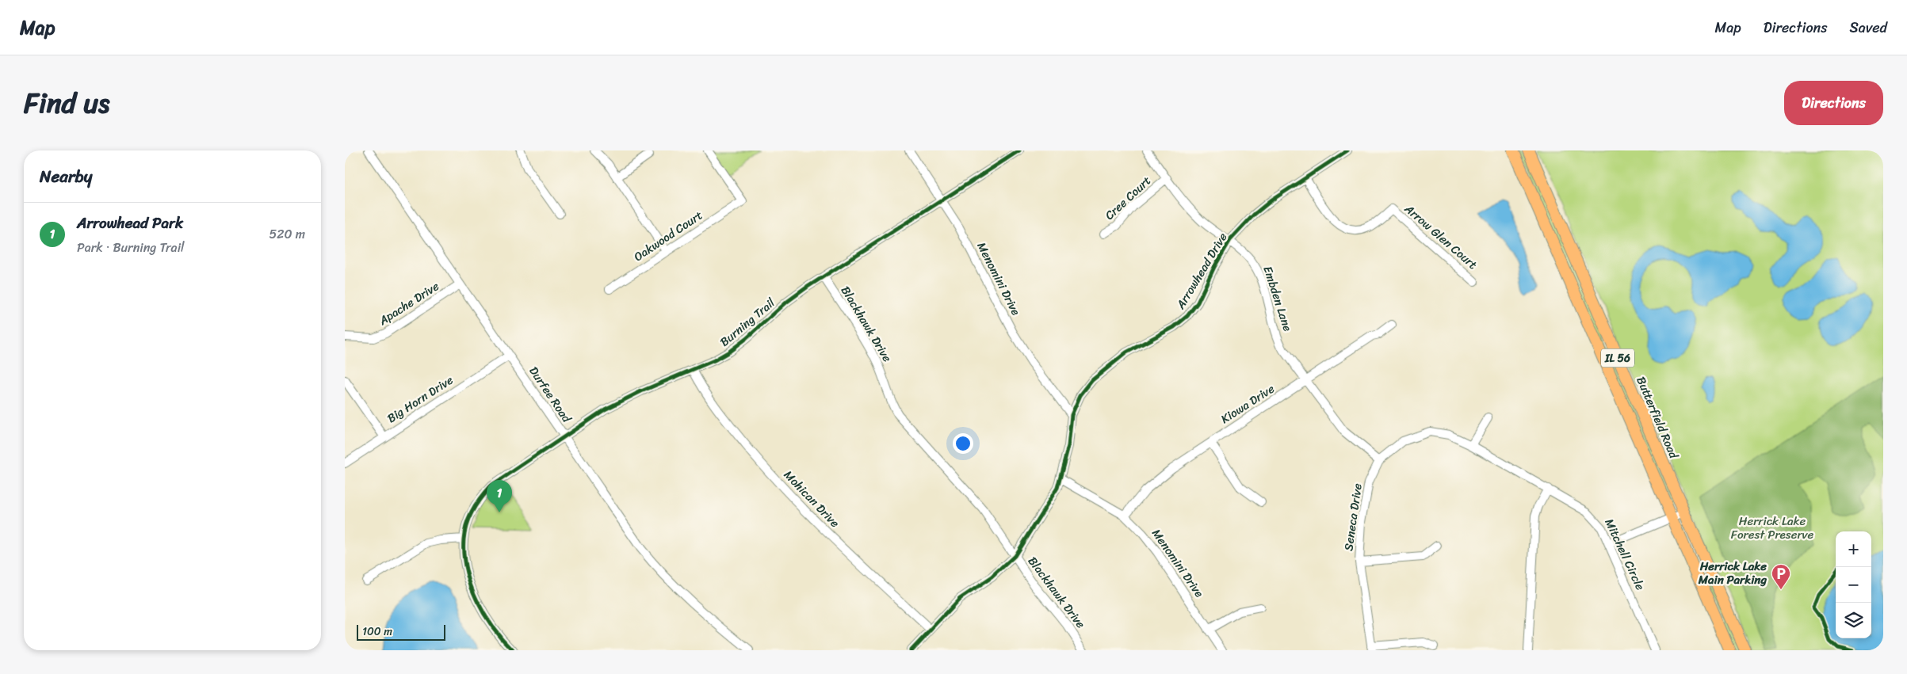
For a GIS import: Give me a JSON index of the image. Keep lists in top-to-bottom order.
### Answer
{
  "streets": {
    "main road": ["IL 56", "Butterfield Road"],
    "street": [
      "Cree Court",
      "Oakwood Court",
      "Arrow Glen Court",
      "Arrowhead Drive",
      "Menomini Drive",
      "Embden Lane",
      "Apache Drive",
      "Burning Trail",
      "Blackhawk Drive",
      "Durfee Road",
      "Big Horn Drive",
      "Kiowa Drive",
      "Mohican Drive",
      "Seneca Drive",
      "Mitchell Circle"
    ]
  },
  "crossings": [
    ["Cree Court", "Embden Lane"],
    ["Arrow Glen Court", "Arrowhead Drive"],
    ["Arrowhead Drive", "Menomini Drive"],
    ["Arrowhead Drive", "Embden Lane"],
    ["Arrowhead Drive", "Blackhawk Drive"],
    ["Arrowhead Drive", "Mohican Drive"],
    ["Menomini Drive", "Burning Trail"],
    ["Menomini Drive", "Kiowa Drive"],
    ["Embden Lane", "Kiowa Drive"],
    ["Embden Lane", "Seneca Drive"],
    ["Apache Drive", "Durfee Road"],
    ["Burning Trail", "Blackhawk Drive"],
    ["Burning Trail", "Durfee Road"],
    ["Burning Trail", "Mohican Drive"],
    ["Durfee Road", "Big Horn Drive"],
    ["Seneca Drive", "Mitchell Circle"]
  ],
  "parks": ["Herrick Lake Forest Preserve"],
  "places": {
    "parking": ["Herrick Lake Main Parking"]
  },
  "scale_bar": "100 m",
  "page": {
    "header": "Map",
    "nav": ["Map", "Directions", "Saved"],
    "title": "Find us",
    "buttons": "Directions",
    "heading": "Nearby",
    "list": [
      {
        "mark": "1",
        "name": "Arrowhead Park",
        "note": "Park · Burning Trail",
        "value": "520 m"
      }
    ],
    "pins": "1",
    "map_buttons": ["+", "−"],
    "scale": "100 m"
  }
}
